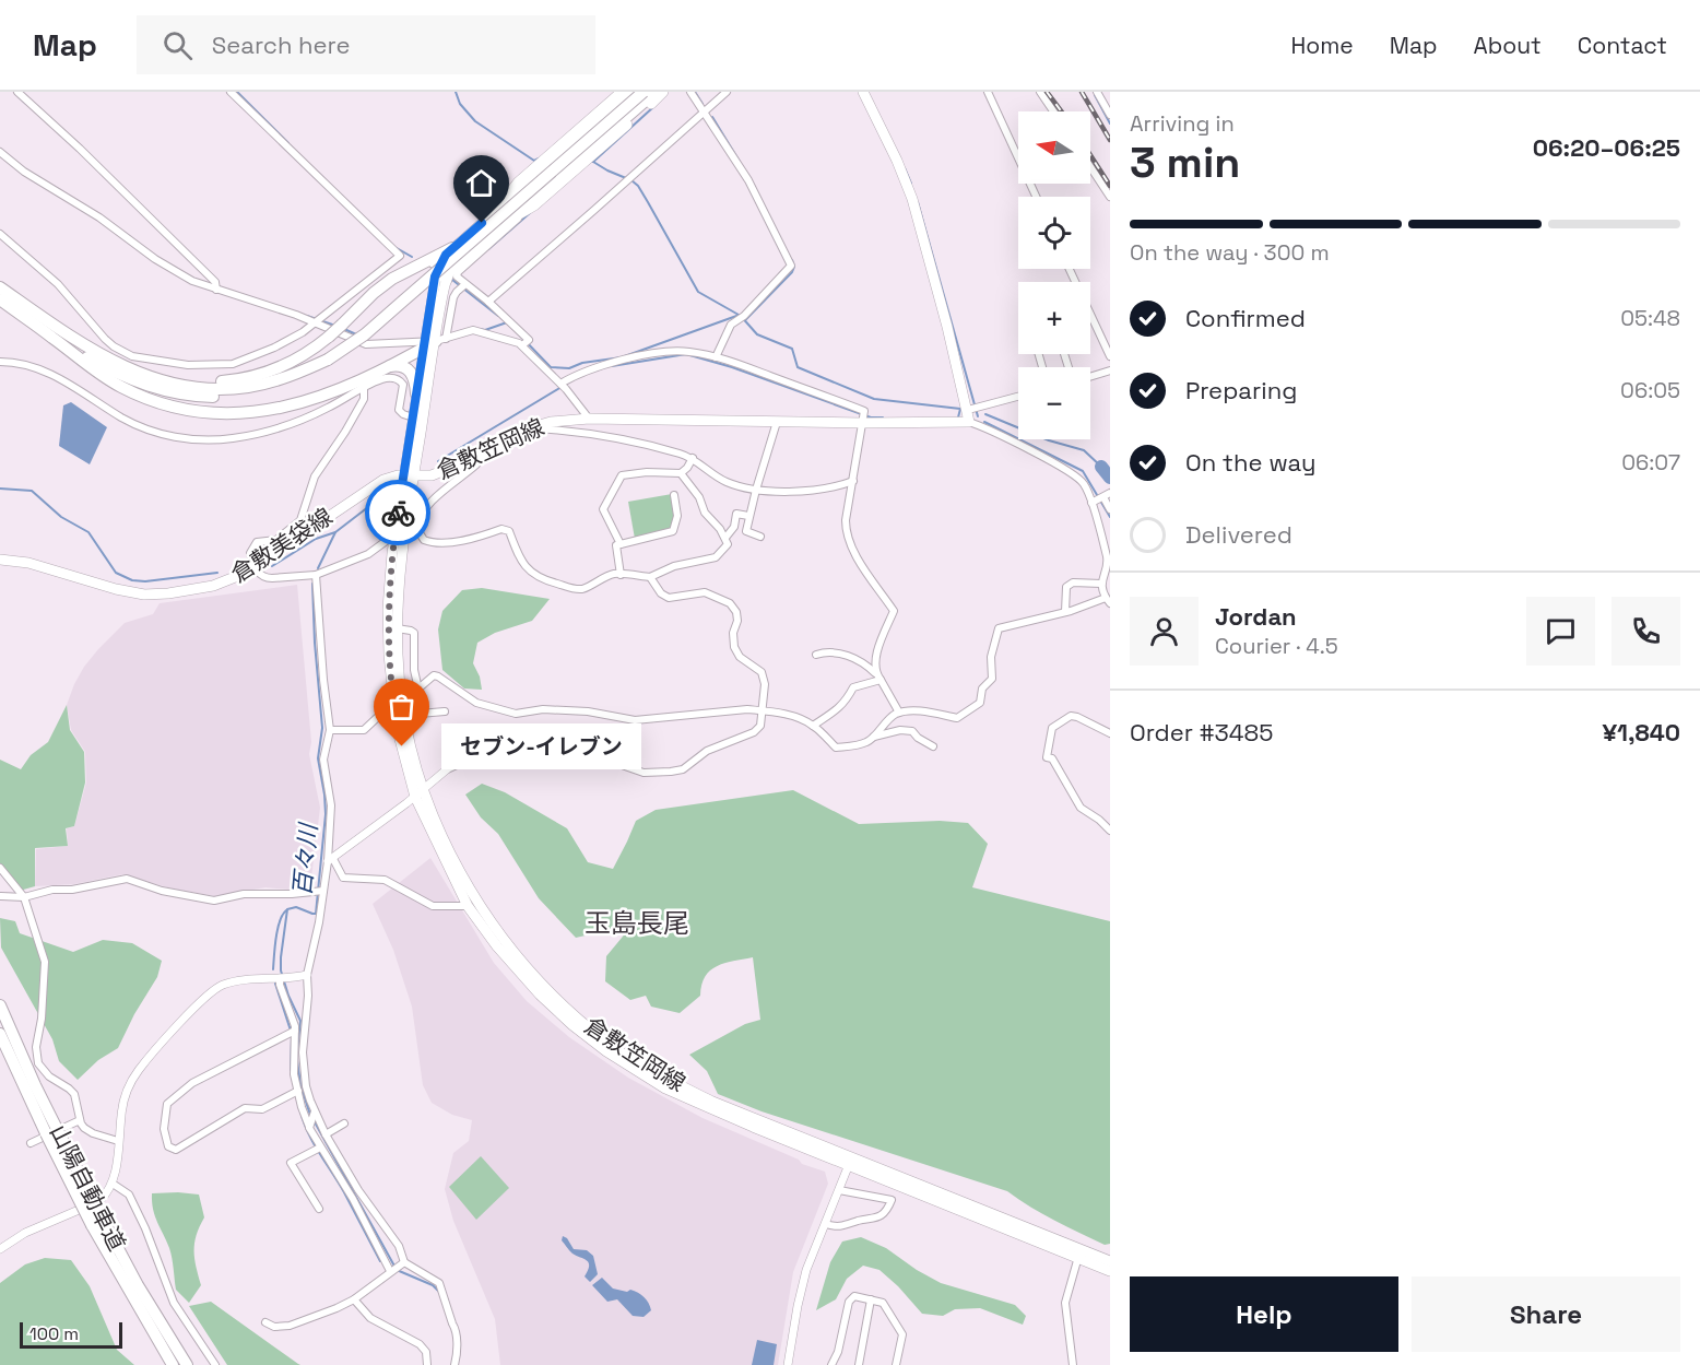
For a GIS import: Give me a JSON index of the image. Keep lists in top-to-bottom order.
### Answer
{
  "streets": {
    "highway": ["山陽自動車道"],
    "main road": ["倉敷笠岡線", "倉敷美袋線"]
  },
  "crossings": [
    ["倉敷笠岡線", "倉敷美袋線"]
  ],
  "districts": ["玉島長尾"],
  "water": ["百々川"],
  "places": ["セブン-イレブン"],
  "scale_bar": "100 m",
  "north": "left",
  "page": {
    "header": "Map",
    "search": "Search here",
    "nav": [
      "Home",
      "Map",
      "About",
      "Contact"
    ],
    "heading": ["3 min", "Arriving in", "06:20–06:25"],
    "panel": [
      "Jordan",
      "Courier · 4.5",
      "Order #3485",
      "¥1,840"
    ],
    "map_buttons": ["+", "−"],
    "bar": "On the way · 300 m",
    "list": [
      ["Confirmed", "05:48"],
      ["Preparing", "06:05"],
      ["On the way", "06:07"],
      "Delivered"
    ],
    "bubble": "セブン-イレブン",
    "buttons": ["Help", "Share"],
    "scale": "100 m"
  }
}
